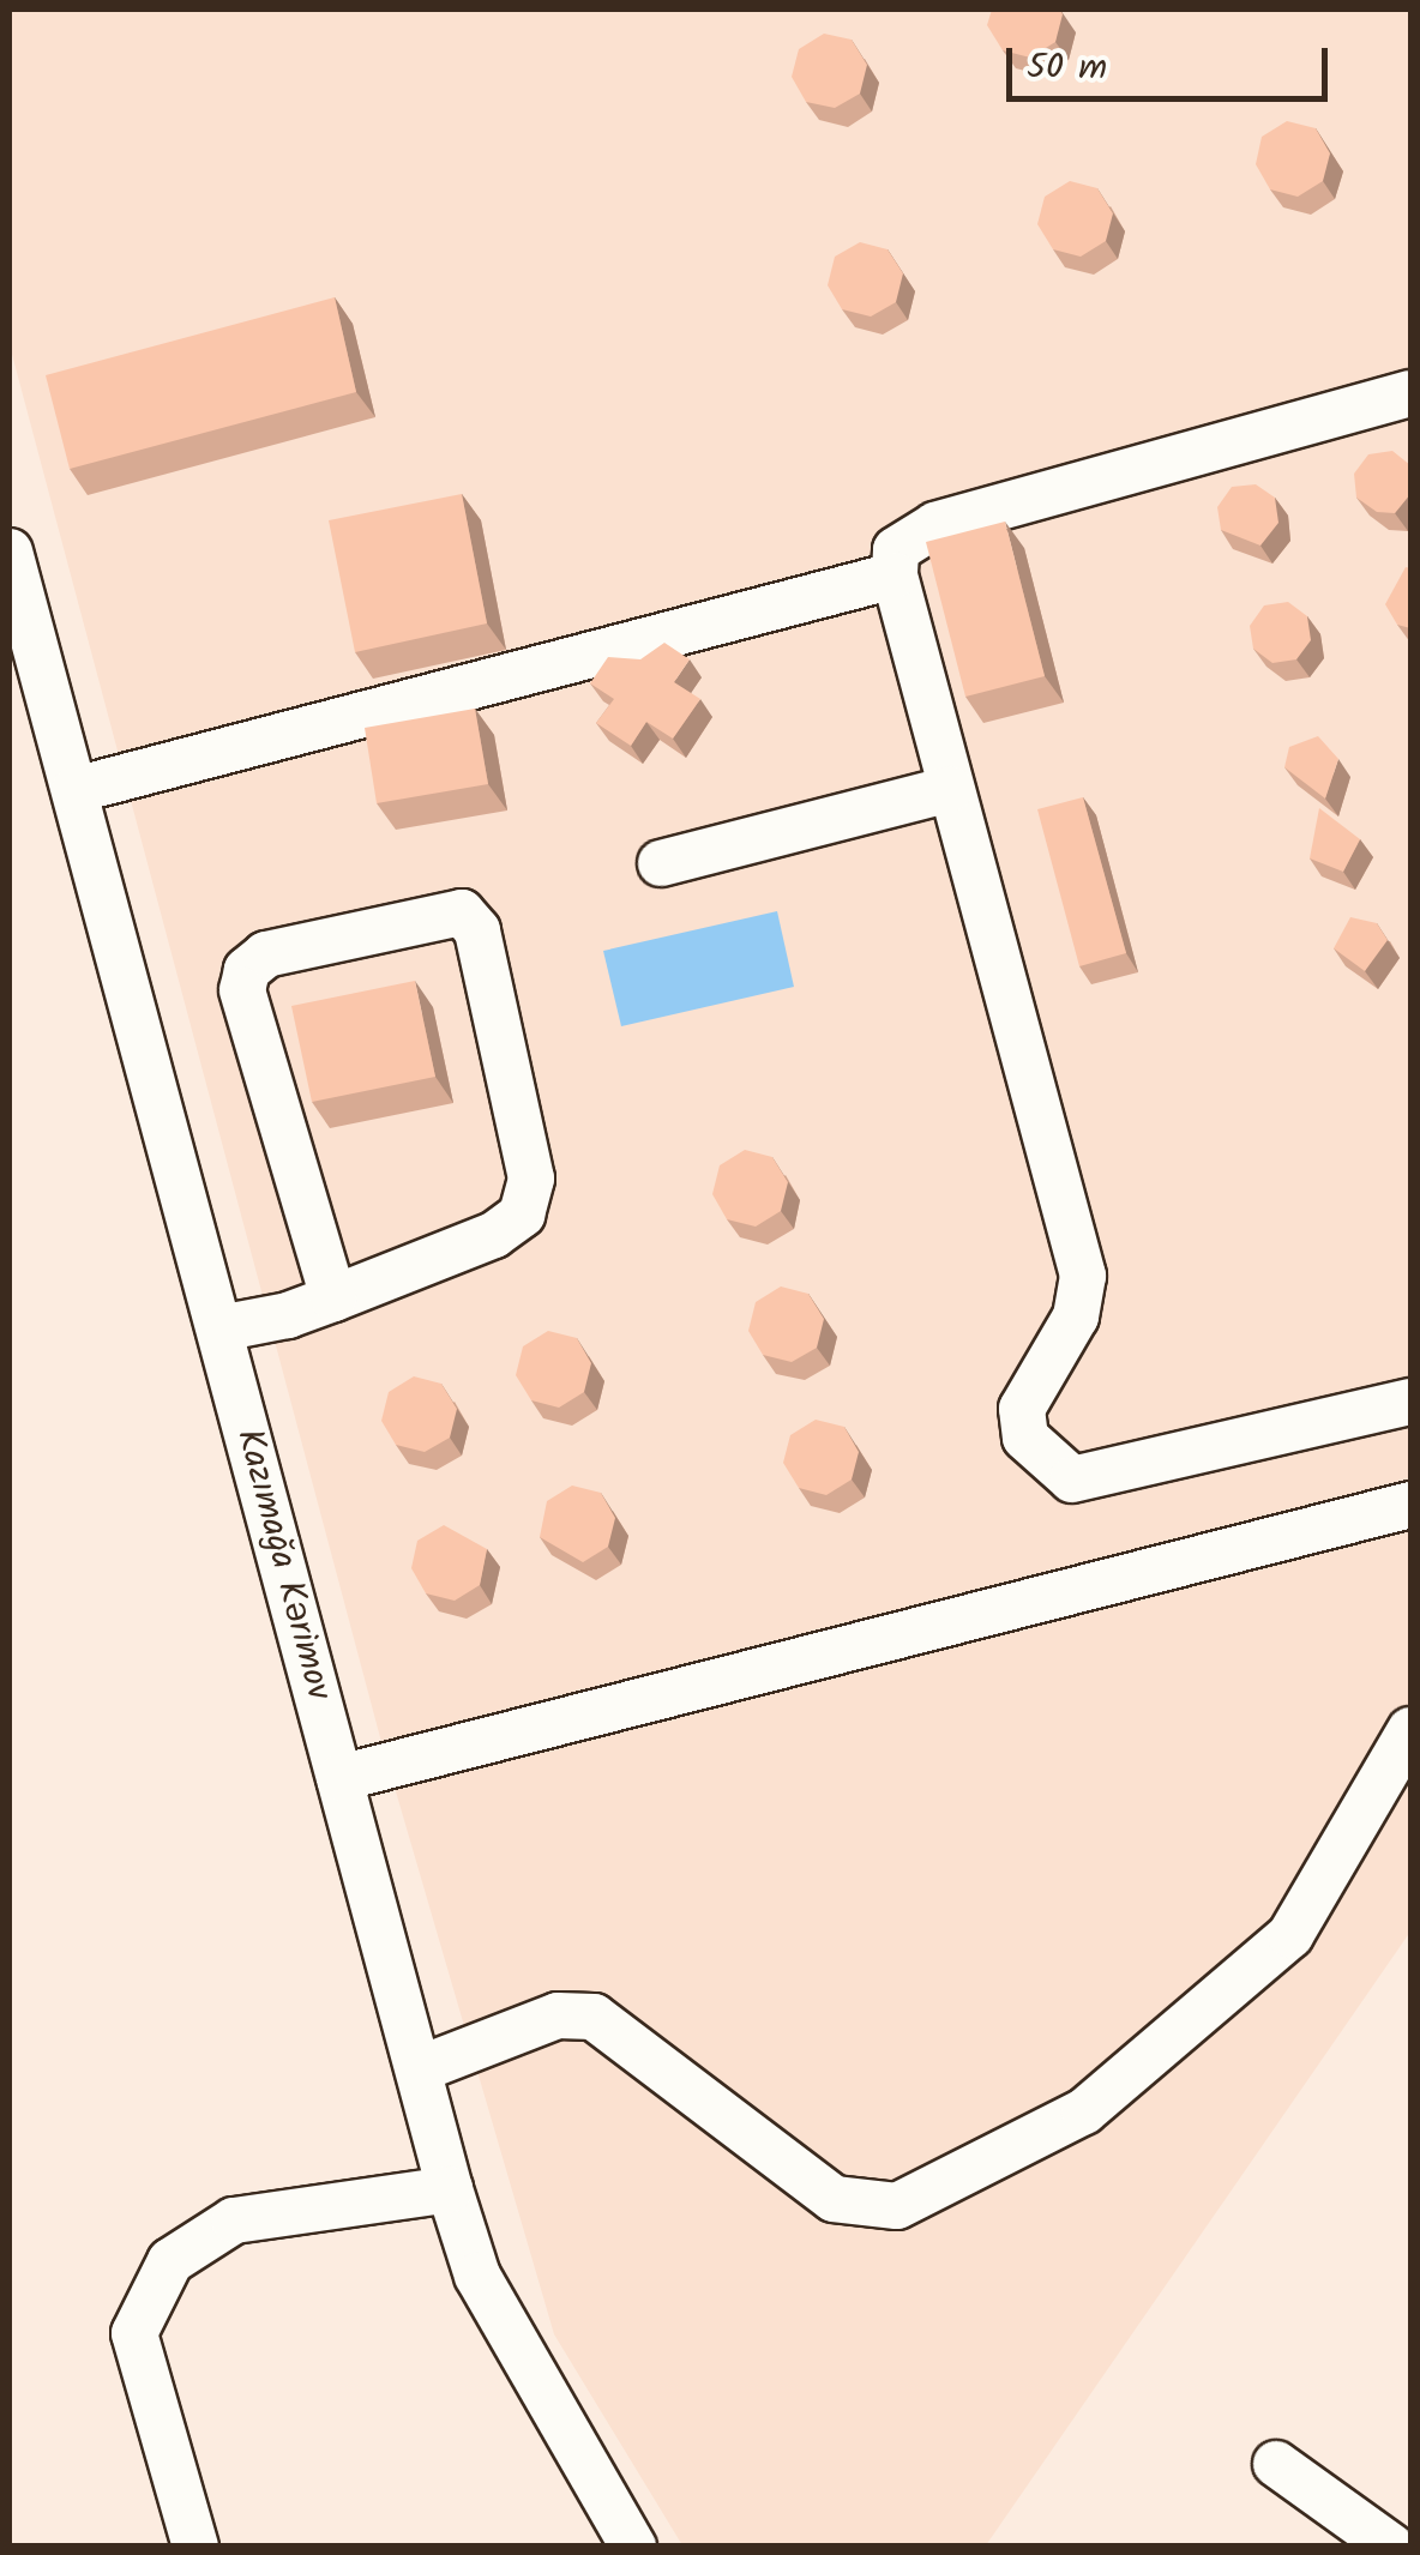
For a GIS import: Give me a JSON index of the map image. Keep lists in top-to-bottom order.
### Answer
{
  "streets": {
    "street": ["Kazımağa Kərimov"]
  },
  "scale_bar": "50 m"
}
